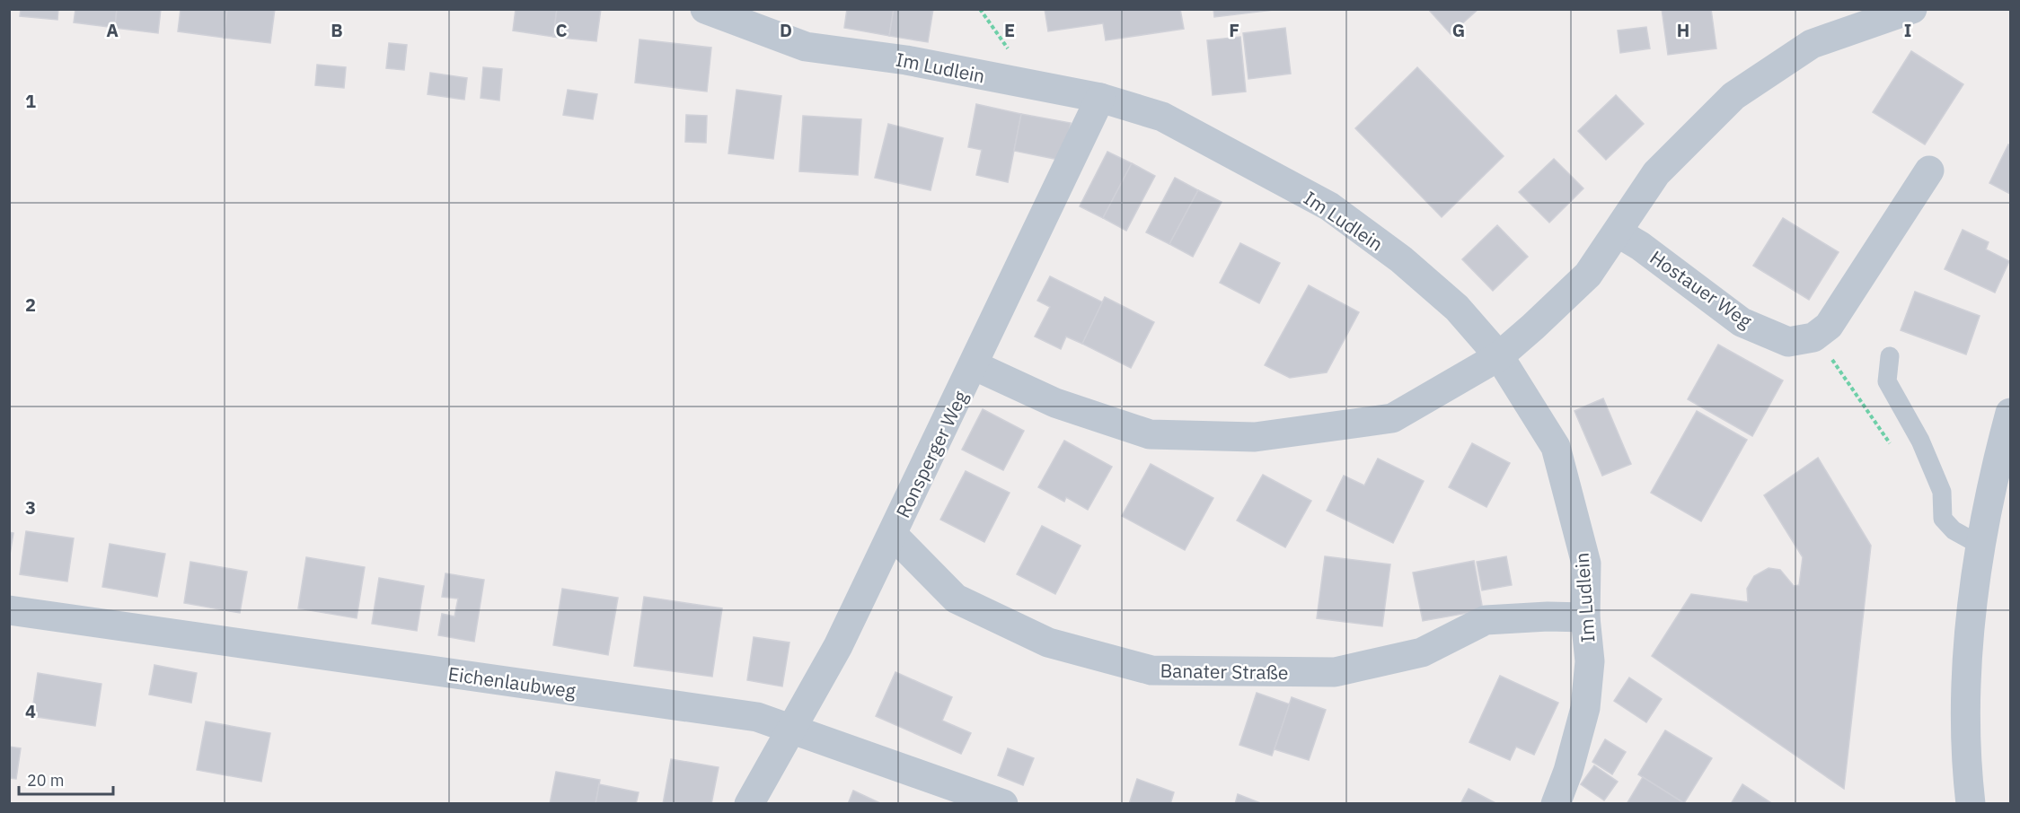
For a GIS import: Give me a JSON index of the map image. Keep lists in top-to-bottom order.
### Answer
{
  "streets": {
    "street": [
      "Im Ludlein",
      "Hostauer Weg",
      "Ronsperger Weg",
      "Banater Straße",
      "Eichenlaubweg"
    ]
  },
  "crossings": [
    ["Im Ludlein", "Ronsperger Weg"],
    ["Im Ludlein", "Banater Straße"],
    ["Ronsperger Weg", "Banater Straße"],
    ["Ronsperger Weg", "Eichenlaubweg"]
  ],
  "scale_bar": "20 m",
  "grid": {
    "columns": [
      "A",
      "B",
      "C",
      "D",
      "E",
      "F",
      "G",
      "H",
      "I"
    ],
    "rows": [
      "1",
      "2",
      "3",
      "4"
    ]
  }
}
